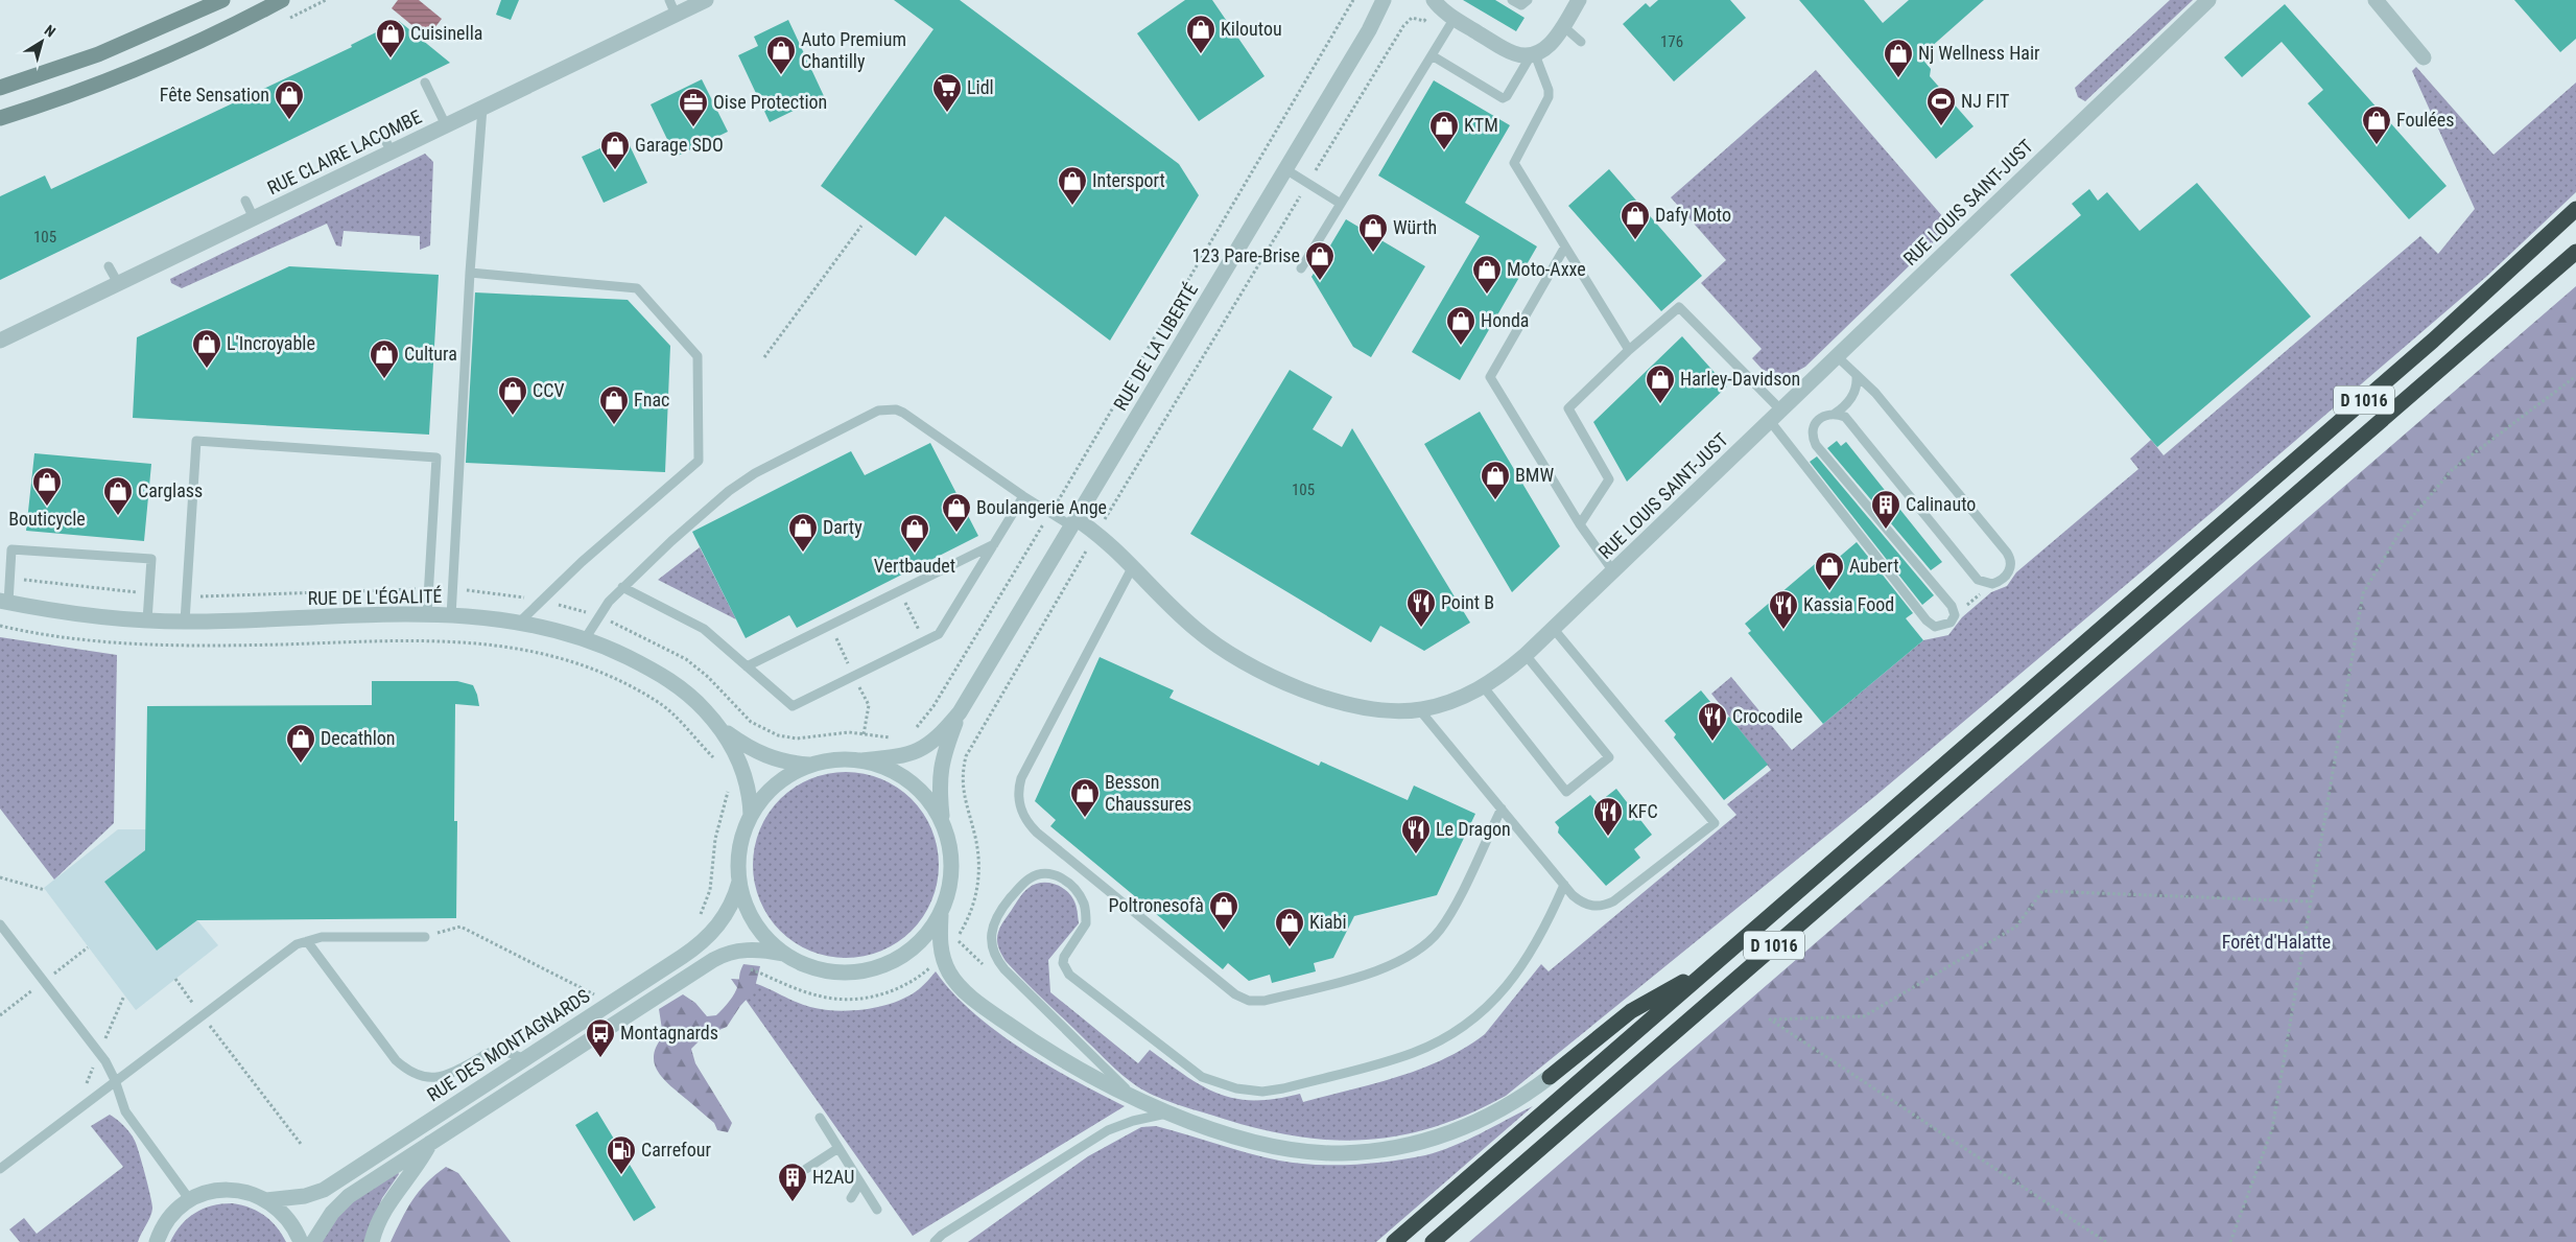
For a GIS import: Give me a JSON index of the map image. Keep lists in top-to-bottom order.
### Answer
{
  "streets": {
    "highway": ["D 1016"],
    "street": [
      "RUE CLAIRE LACOMBE",
      "RUE LOUIS SAINT-JUST",
      "RUE DE LA LIBERTÉ",
      "RUE DE L'ÉGALITÉ",
      "RUE DES MONTAGNARDS"
    ]
  },
  "crossings": [
    ["RUE LOUIS SAINT-JUST", "RUE DE LA LIBERTÉ"]
  ],
  "parks": ["Forêt d'Halatte"],
  "places": {
    "shop": [
      "Kiloutou",
      "Cuisinella",
      "Auto Premium Chantilly",
      "Nj Wellness Hair",
      "Fête Sensation",
      "Foulées",
      "KTM",
      "Garage SDO",
      "Intersport",
      "Dafy Moto",
      "Würth",
      "123 Pare-Brise",
      "Moto-Axxe",
      "Honda",
      "L'Incroyable",
      "Cultura",
      "Harley-Davidson",
      "CCV",
      "Fnac",
      "BMW",
      "Bouticycle",
      "Carglass",
      "Boulangerie Ange",
      "Darty",
      "Vertbaudet",
      "Aubert",
      "Decathlon",
      "Besson Chaussures",
      "Poltronesofà",
      "Kiabi"
    ],
    "supermarket": ["Lidl"],
    "sports": ["NJ FIT"],
    "office": ["Oise Protection"],
    "building": ["Calinauto", "H2AU"],
    "restaurant": [
      "Point B",
      "Kassia Food",
      "Crocodile",
      "KFC",
      "Le Dragon"
    ],
    "bus stop": ["Montagnards"],
    "fuel station": ["Carrefour"]
  },
  "house_numbers": ["176", "105", "105"],
  "north": "top right"
}
